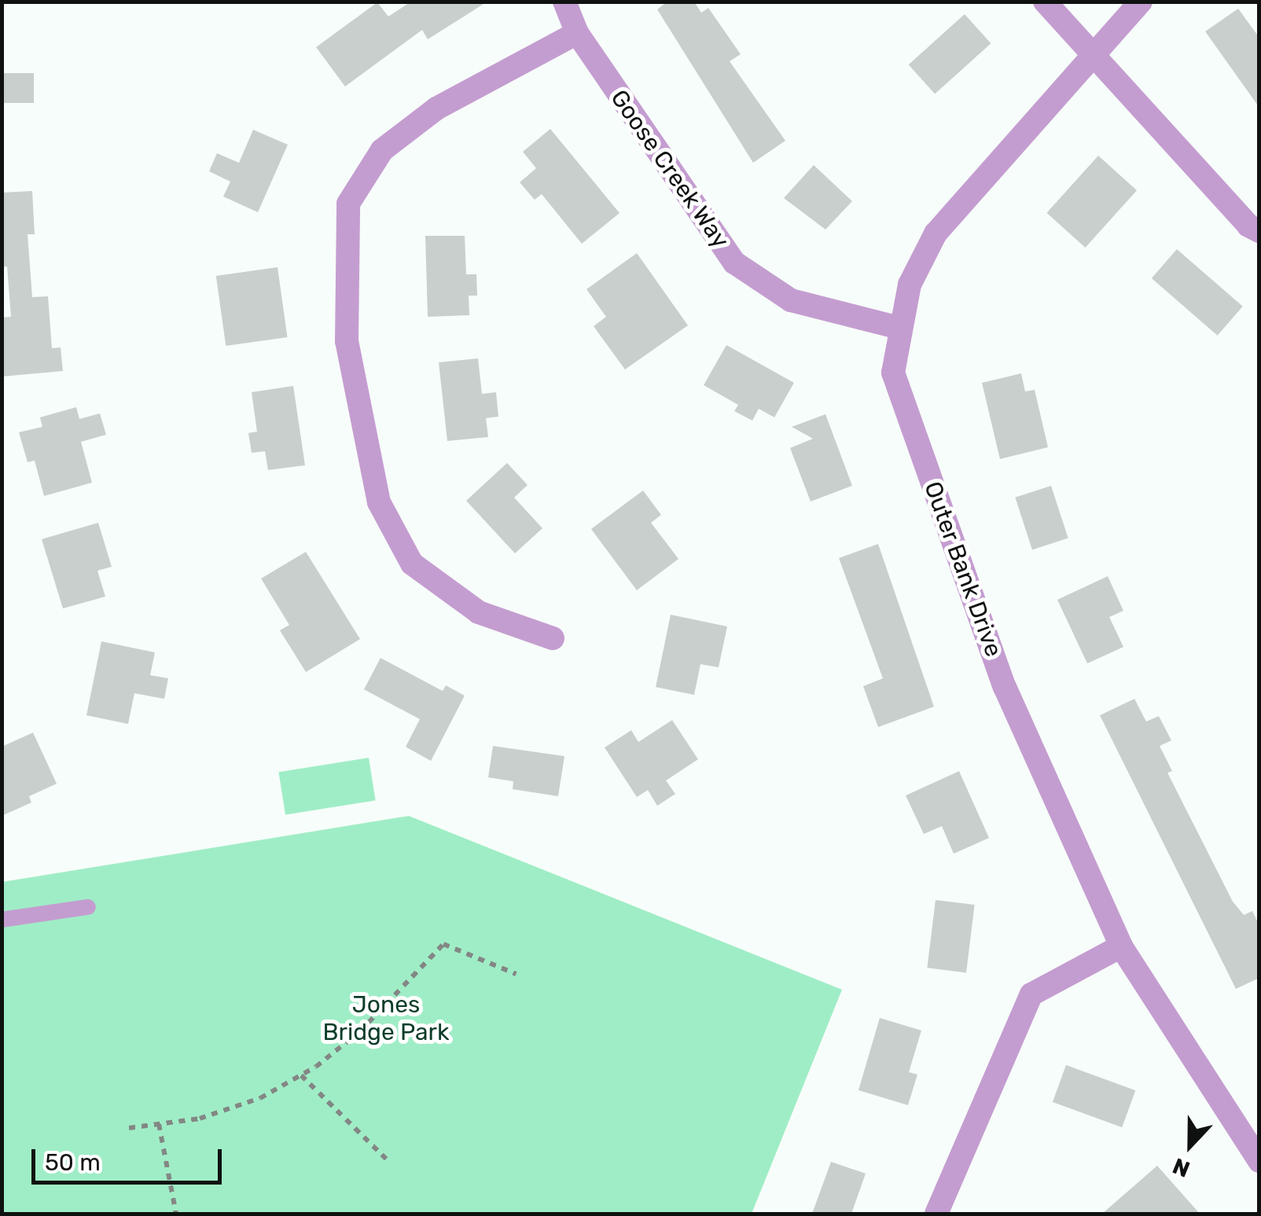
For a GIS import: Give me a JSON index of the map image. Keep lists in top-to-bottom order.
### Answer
{
  "streets": {
    "street": ["Goose Creek Way", "Outer Bank Drive"]
  },
  "crossings": [
    ["Goose Creek Way", "Outer Bank Drive"]
  ],
  "parks": ["Jones Bridge Park"],
  "scale_bar": "50 m",
  "north": "bottom"
}
